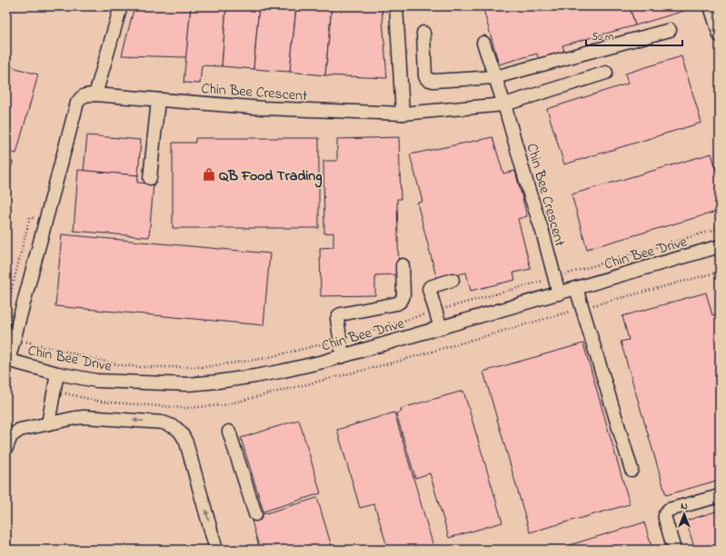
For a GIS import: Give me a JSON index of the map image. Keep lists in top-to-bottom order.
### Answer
{
  "streets": {
    "street": ["Chin Bee Crescent", "Chin Bee Drive"]
  },
  "crossings": [
    ["Chin Bee Crescent", "Chin Bee Drive"]
  ],
  "places": {
    "shop": ["QB Food Trading"]
  },
  "scale_bar": "50 m",
  "north": "top"
}
